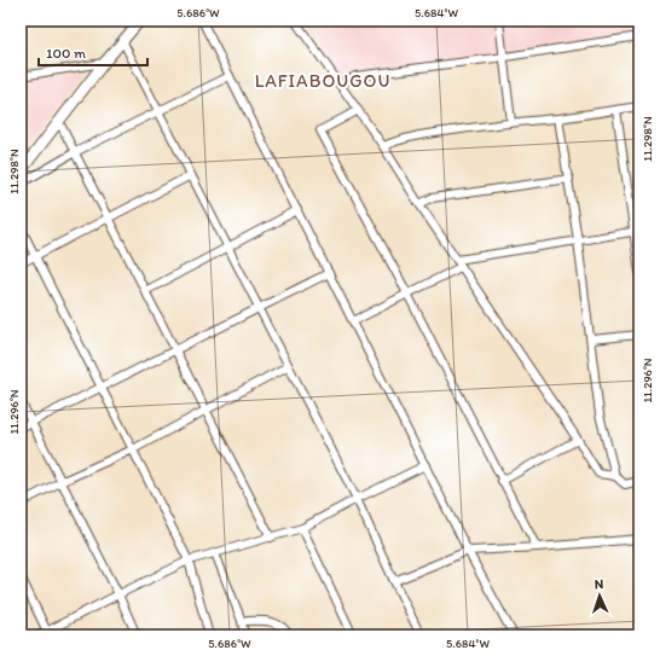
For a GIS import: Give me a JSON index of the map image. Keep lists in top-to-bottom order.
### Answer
{
  "districts": ["LAFIABOUGOU"],
  "scale_bar": "100 m",
  "north": "top",
  "coordinates": [
    "5.686°W",
    "5.684°W",
    "11.298°N",
    "11.296°N"
  ]
}
